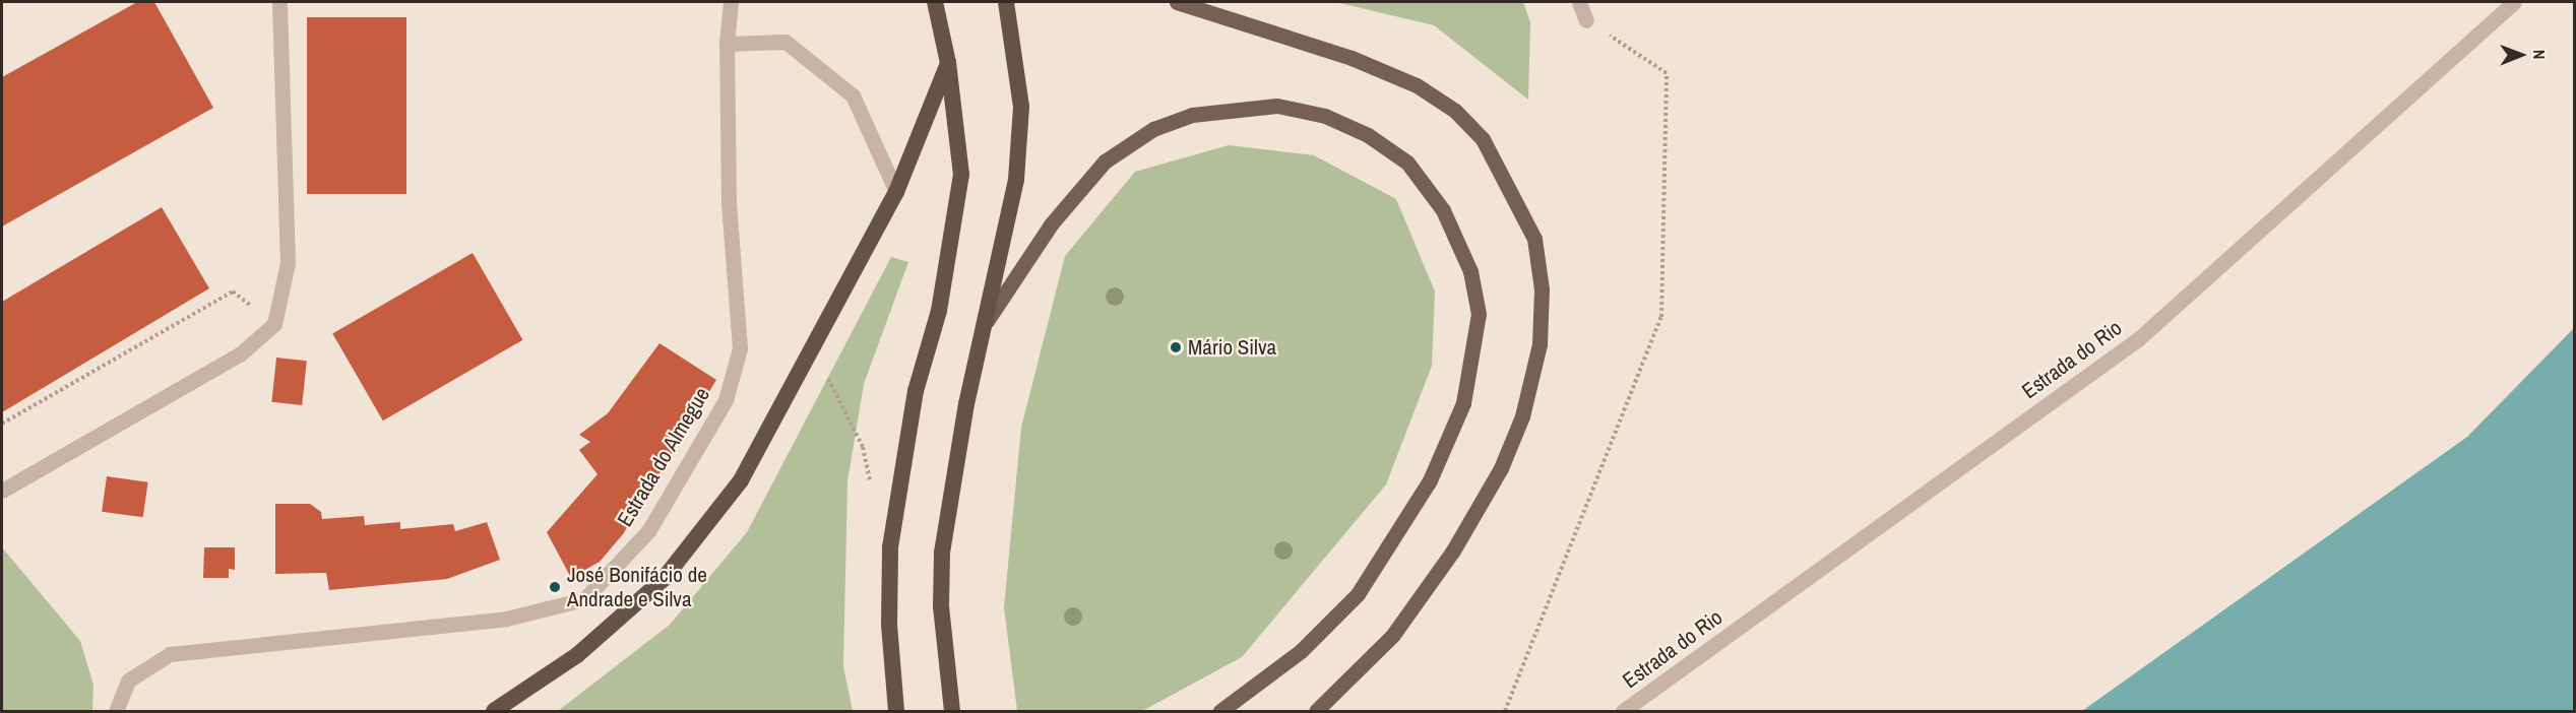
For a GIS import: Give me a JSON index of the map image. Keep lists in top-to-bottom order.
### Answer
{
  "streets": {
    "street": ["Estrada do Rio", "Estrada do Almegue"]
  },
  "places": ["Mário Silva", "José Bonifácio de Andrade e Silva"],
  "north": "right"
}
